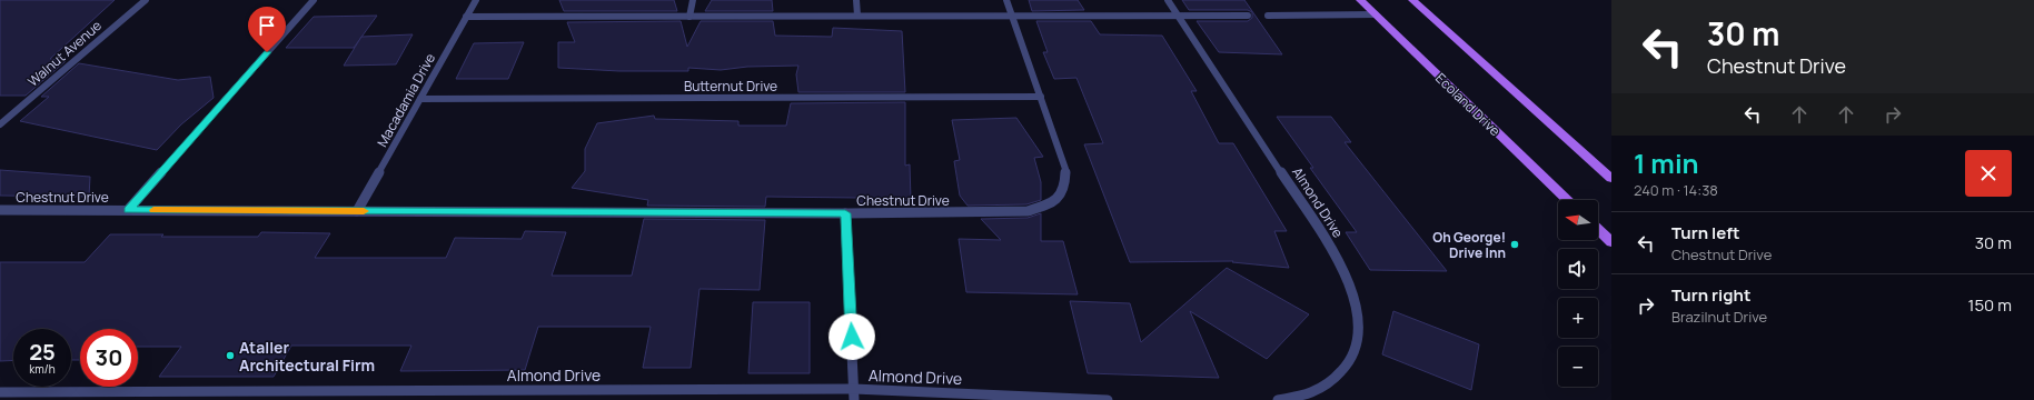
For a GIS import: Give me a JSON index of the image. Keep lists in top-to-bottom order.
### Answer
{
  "streets": {
    "main road": ["Ecoland Drive"],
    "street": [
      "Walnut Avenue",
      "Butternut Drive",
      "Macadamia Drive",
      "Chestnut Drive",
      "Almond Drive"
    ]
  },
  "crossings": [
    ["Butternut Drive", "Macadamia Drive"],
    ["Butternut Drive", "Chestnut Drive"],
    ["Macadamia Drive", "Chestnut Drive"]
  ],
  "places": ["Oh George! Drive Inn", "Ataller Architectural Firm"],
  "north": "left",
  "page": {
    "turn": ["30 m", "Chestnut Drive"],
    "heading": ["1 min", "240 m · 14:38"],
    "map_buttons": ["+", "−"],
    "list": [
      {
        "name": "Turn left",
        "note": "Chestnut Drive",
        "value": "30 m"
      },
      {
        "name": "Turn right",
        "note": "Brazilnut Drive",
        "value": "150 m"
      }
    ],
    "speed": "25 km/h",
    "limit": "30"
  }
}
